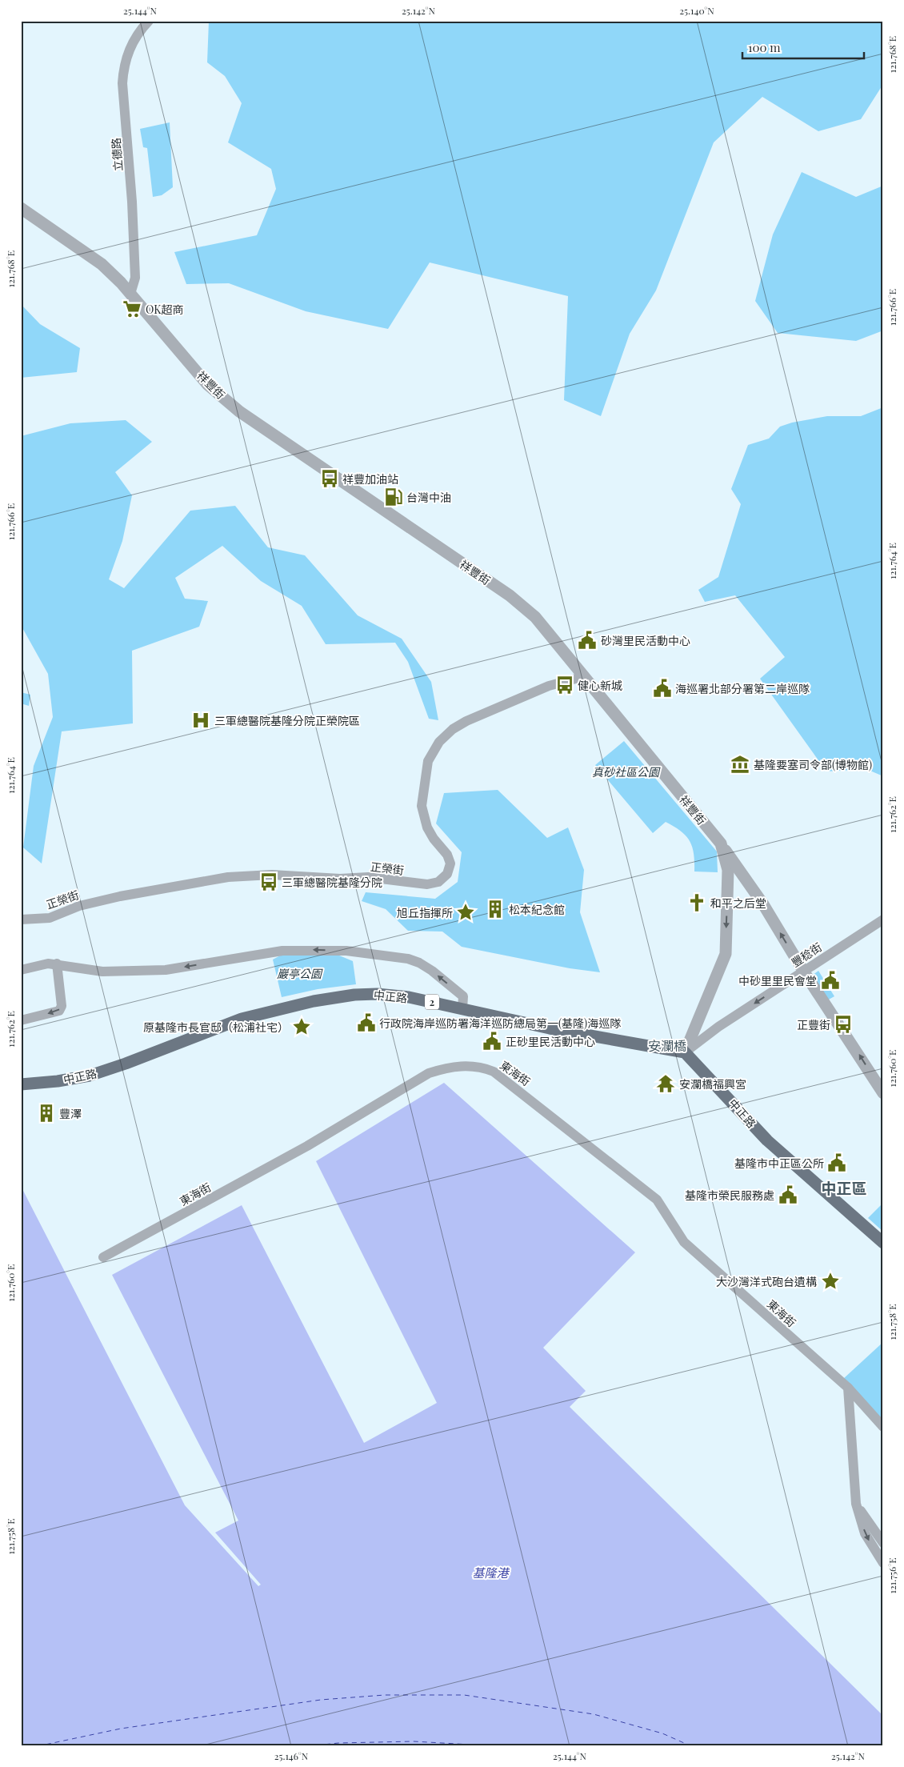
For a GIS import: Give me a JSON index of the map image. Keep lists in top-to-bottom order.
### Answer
{
  "streets": {
    "main road": ["中正路", "2"],
    "street": [
      "立德路",
      "祥豐街",
      "正榮街",
      "豐稔街",
      "東海街"
    ]
  },
  "crossings": [
    ["立德路", "祥豐街"],
    ["祥豐街", "正榮街"],
    ["祥豐街", "豐稔街"],
    ["祥豐街", "中正路"],
    ["豐稔街", "中正路"]
  ],
  "one_way": ["豐稔街"],
  "districts": ["安瀾橋", "中正區"],
  "water": ["基隆港"],
  "parks": ["真砂社區公園", "巖亭公園"],
  "places": {
    "supermarket": ["OK超商"],
    "bus stop": [
      "祥豐加油站",
      "健心新城",
      "三軍總醫院基隆分院",
      "正豐街"
    ],
    "fuel station": ["台灣中油"],
    "public building": [
      "砂灣里民活動中心",
      "海巡署北部分署第二岸巡隊",
      "中砂里里民會堂",
      "行政院海岸巡防署海洋巡防總局第一(基隆)海巡隊",
      "正砂里民活動中心",
      "基隆市中正區公所",
      "基隆市榮民服務處"
    ],
    "hospital": ["三軍總醫院基隆分院正榮院區"],
    "museum": ["基隆要塞司令部(博物館)"],
    "church": ["和平之后堂"],
    "building": ["松本紀念館", "豐澤"],
    "place": ["旭丘指揮所", "原基隆市長官邸（松浦社宅）", "大沙灣洋式砲台遺構"],
    "temple": ["安瀾橋福興宮"]
  },
  "scale_bar": "100 m",
  "coordinates": [
    "25.144°N",
    "25.142°N",
    "25.140°N",
    "121.768°E",
    "121.766°E",
    "121.764°E",
    "121.762°E",
    "121.760°E",
    "121.758°E",
    "121.756°E",
    "25.146°N"
  ]
}
